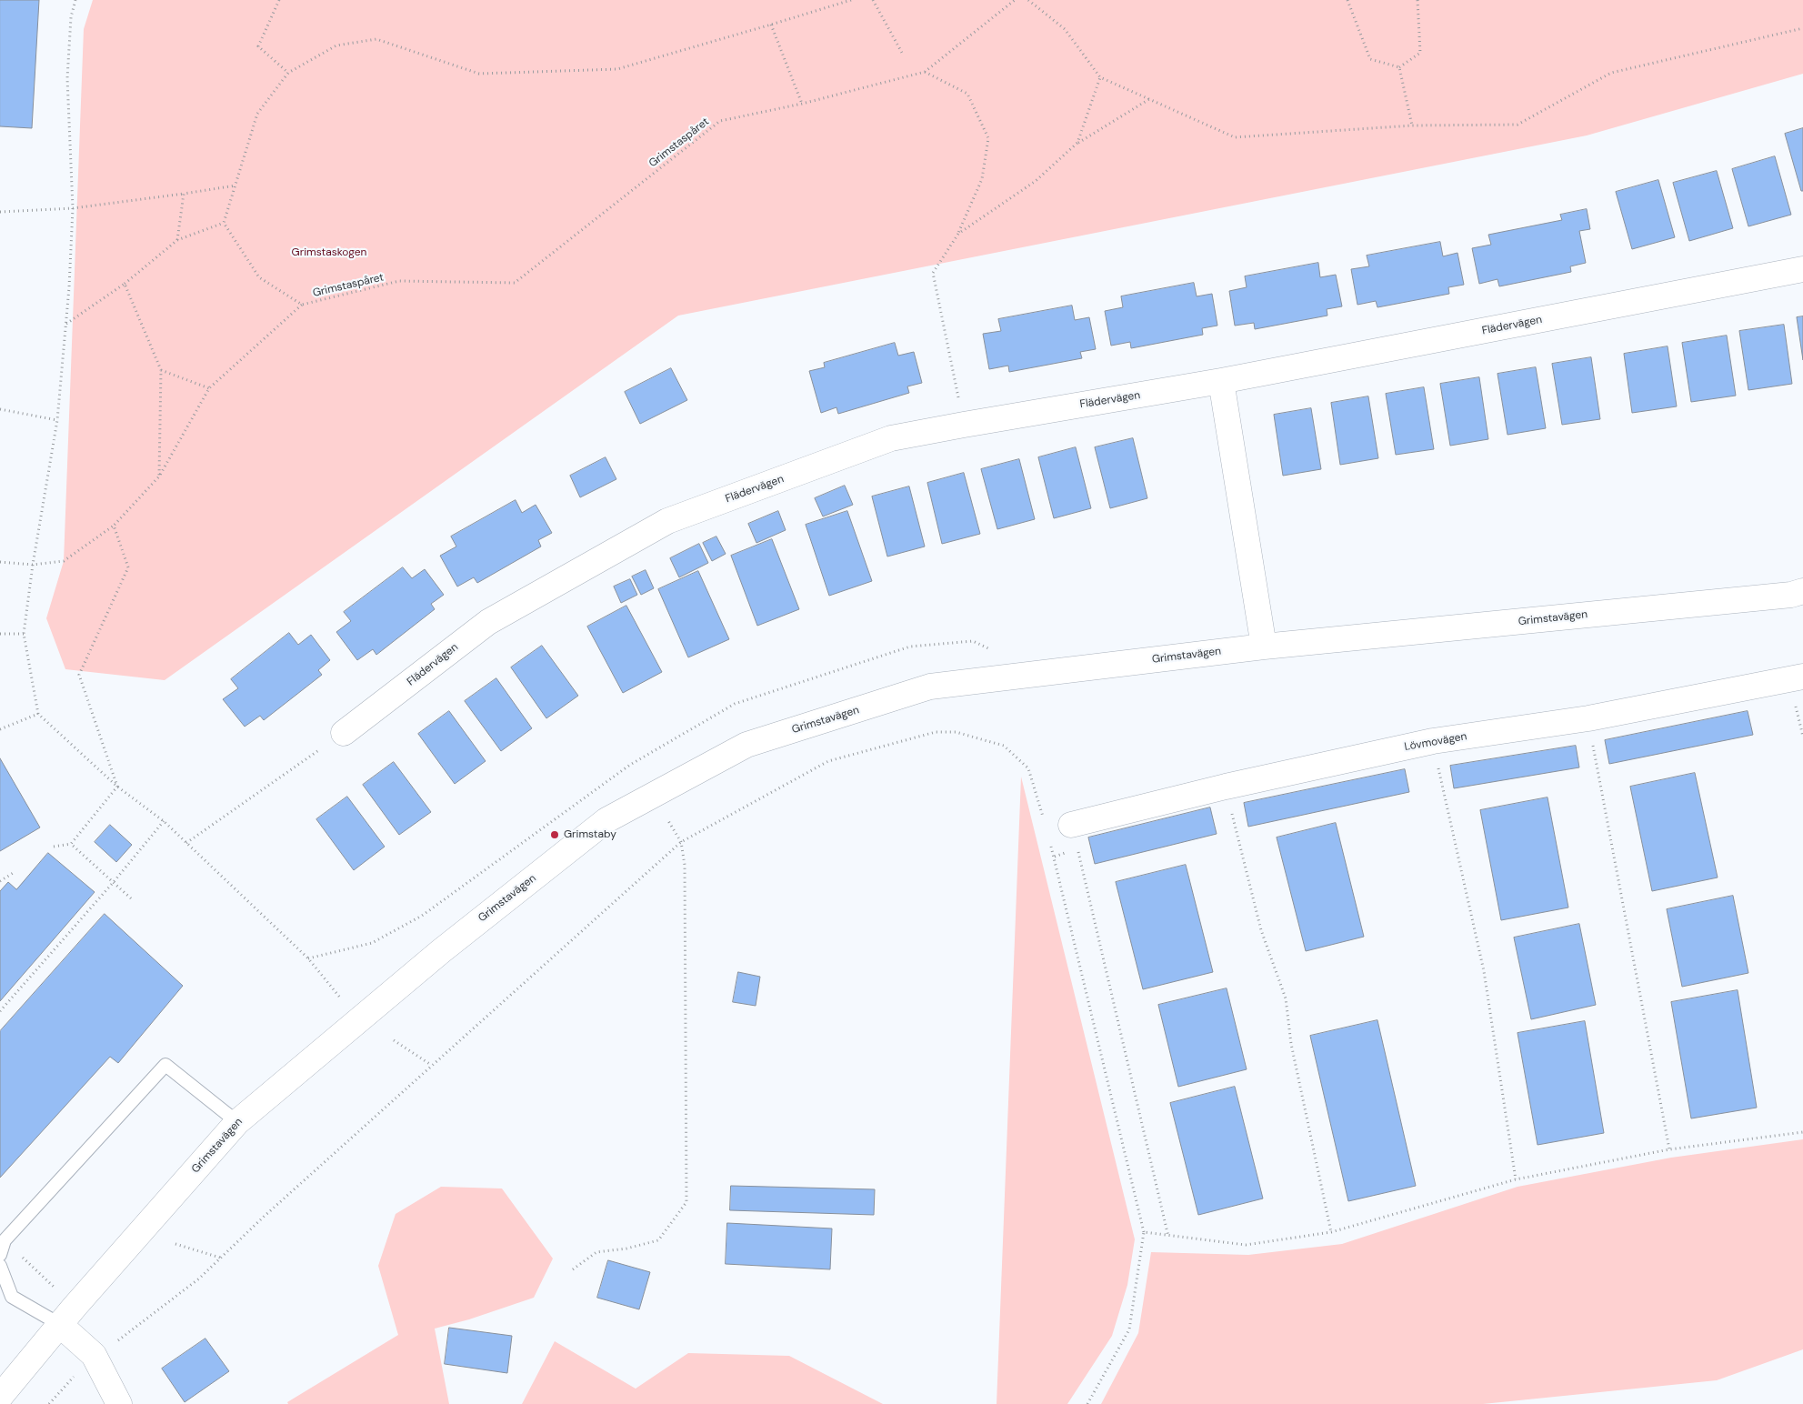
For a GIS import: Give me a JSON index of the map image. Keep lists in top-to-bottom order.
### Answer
{
  "streets": {
    "street": ["Flädervägen", "Grimstavägen", "Lövmovägen"],
    "path": ["Grimstaspåret"]
  },
  "parks": ["Grimstaskogen"],
  "places": ["Grimstaby"]
}
